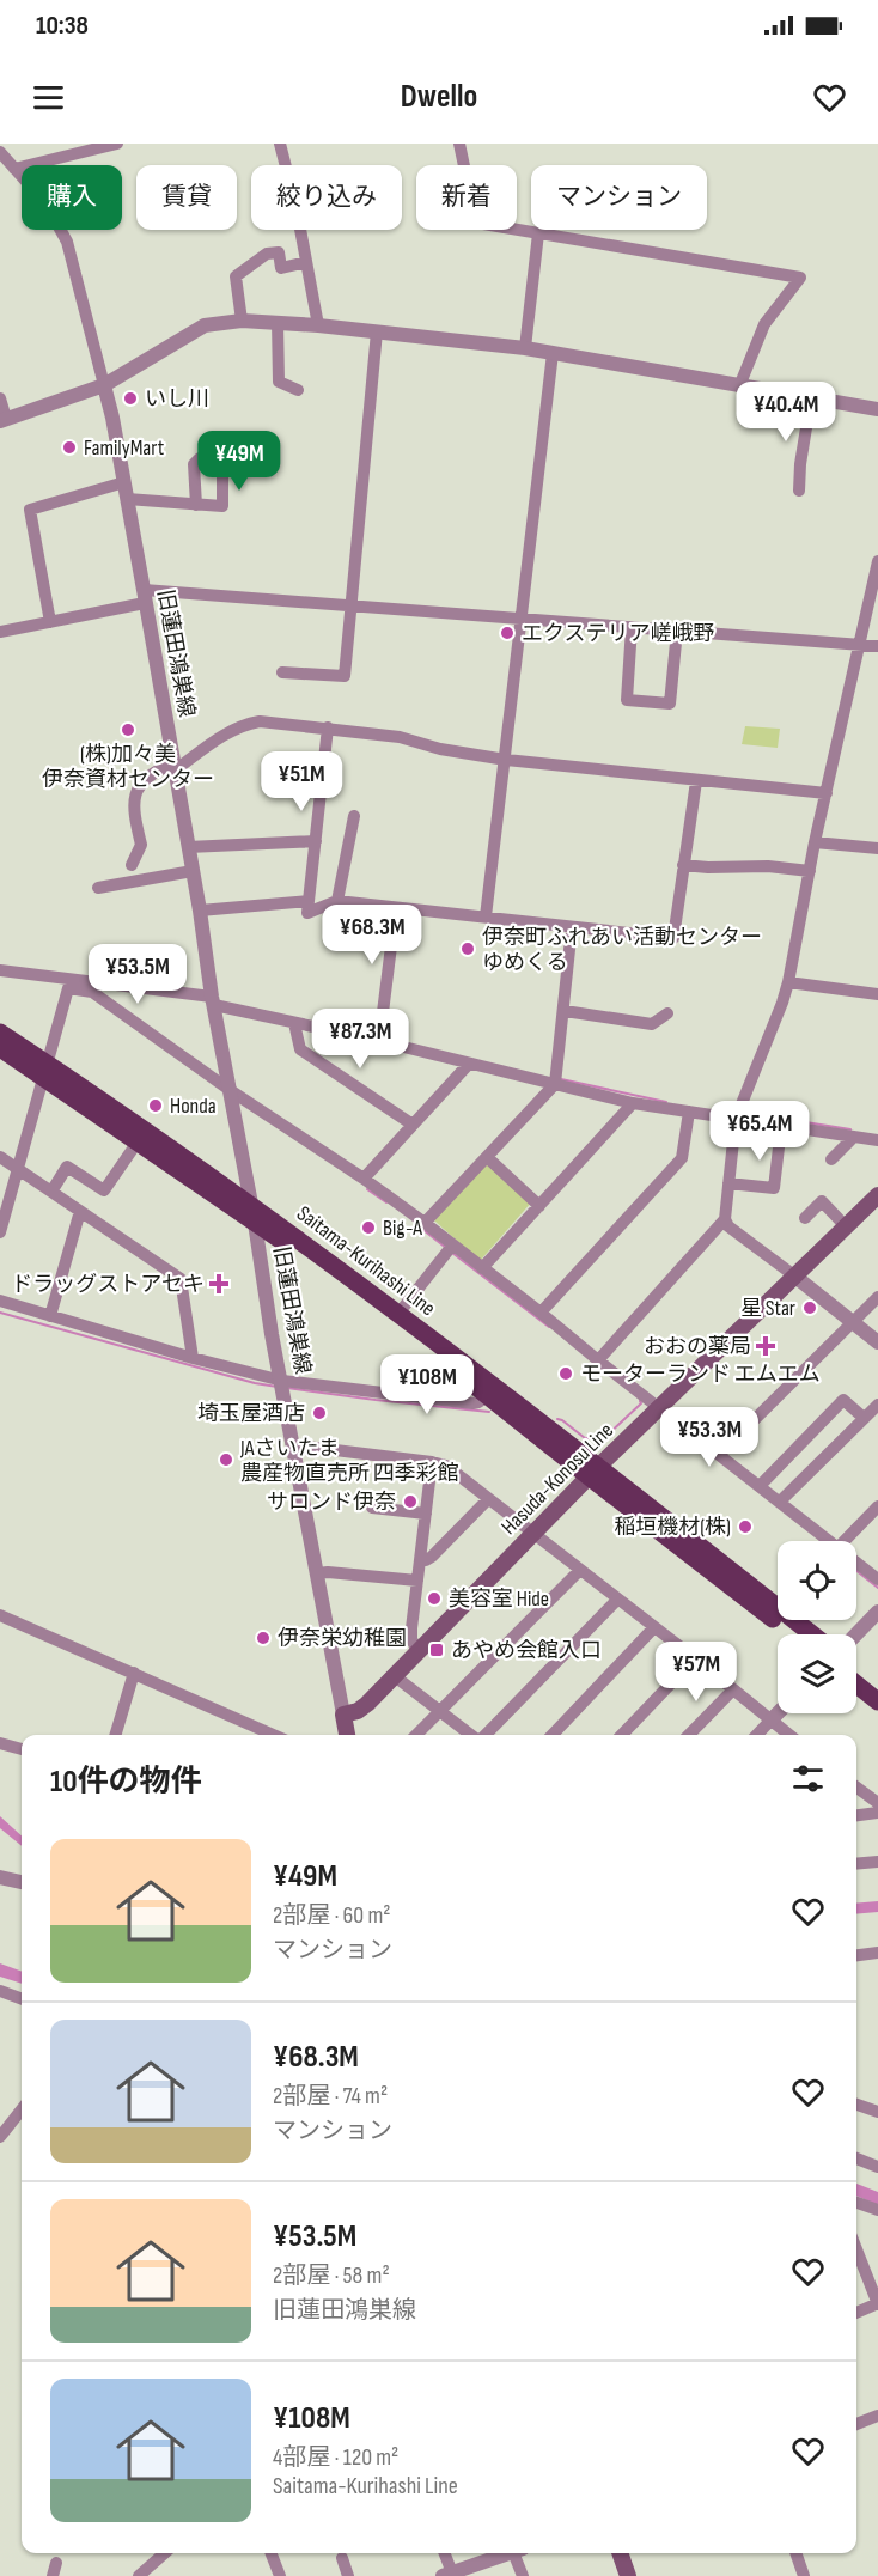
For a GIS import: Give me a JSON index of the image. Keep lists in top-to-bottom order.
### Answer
{
  "streets": {
    "main road": ["Saitama-Kurihashi Line", "Hasuda-Konosu Line"],
    "street": ["旧蓮田鴻巣線"]
  },
  "crossings": [
    ["旧蓮田鴻巣線", "Saitama-Kurihashi Line"],
    ["旧蓮田鴻巣線", "Hasuda-Konosu Line"],
    ["Saitama-Kurihashi Line", "Hasuda-Konosu Line"]
  ],
  "places": {
    "other": [
      "いし川",
      "FamilyMart",
      "エクステリア嵯峨野",
      "(株)加々美 伊奈資材センター",
      "伊奈町ふれあい活動センター ゆめくる",
      "Honda",
      "Big-A",
      "星 Star",
      "モーターランド エムエム",
      "埼玉屋酒店",
      "JAさいたま 農産物直売所 四季彩館",
      "サロンド伊奈",
      "稲垣機材(株)",
      "美容室 Hide",
      "伊奈栄幼稚園"
    ],
    "health": ["ドラッグストアセキ", "おおの薬局"],
    "transit": ["あやめ会館入口"]
  },
  "page": {
    "status": "10:38",
    "header": "Dwello",
    "chip": [
      "購入",
      "賃貸",
      "絞り込み",
      "新着",
      "マンション"
    ],
    "price": [
      "¥40.4M",
      "¥49M",
      "¥51M",
      "¥68.3M",
      "¥53.5M",
      "¥87.3M",
      "¥65.4M",
      "¥108M",
      "¥53.3M",
      "¥57M"
    ],
    "heading": "10件の物件",
    "list": [
      {
        "name": "¥49M",
        "note": "2部屋 · 60 m² · マンション"
      },
      {
        "name": "¥68.3M",
        "note": "2部屋 · 74 m² · マンション"
      },
      {
        "name": "¥53.5M",
        "note": "2部屋 · 58 m² · 旧蓮田鴻巣線"
      },
      {
        "name": "¥108M",
        "note": "4部屋 · 120 m² · Saitama-Kurihashi Line"
      }
    ]
  }
}
